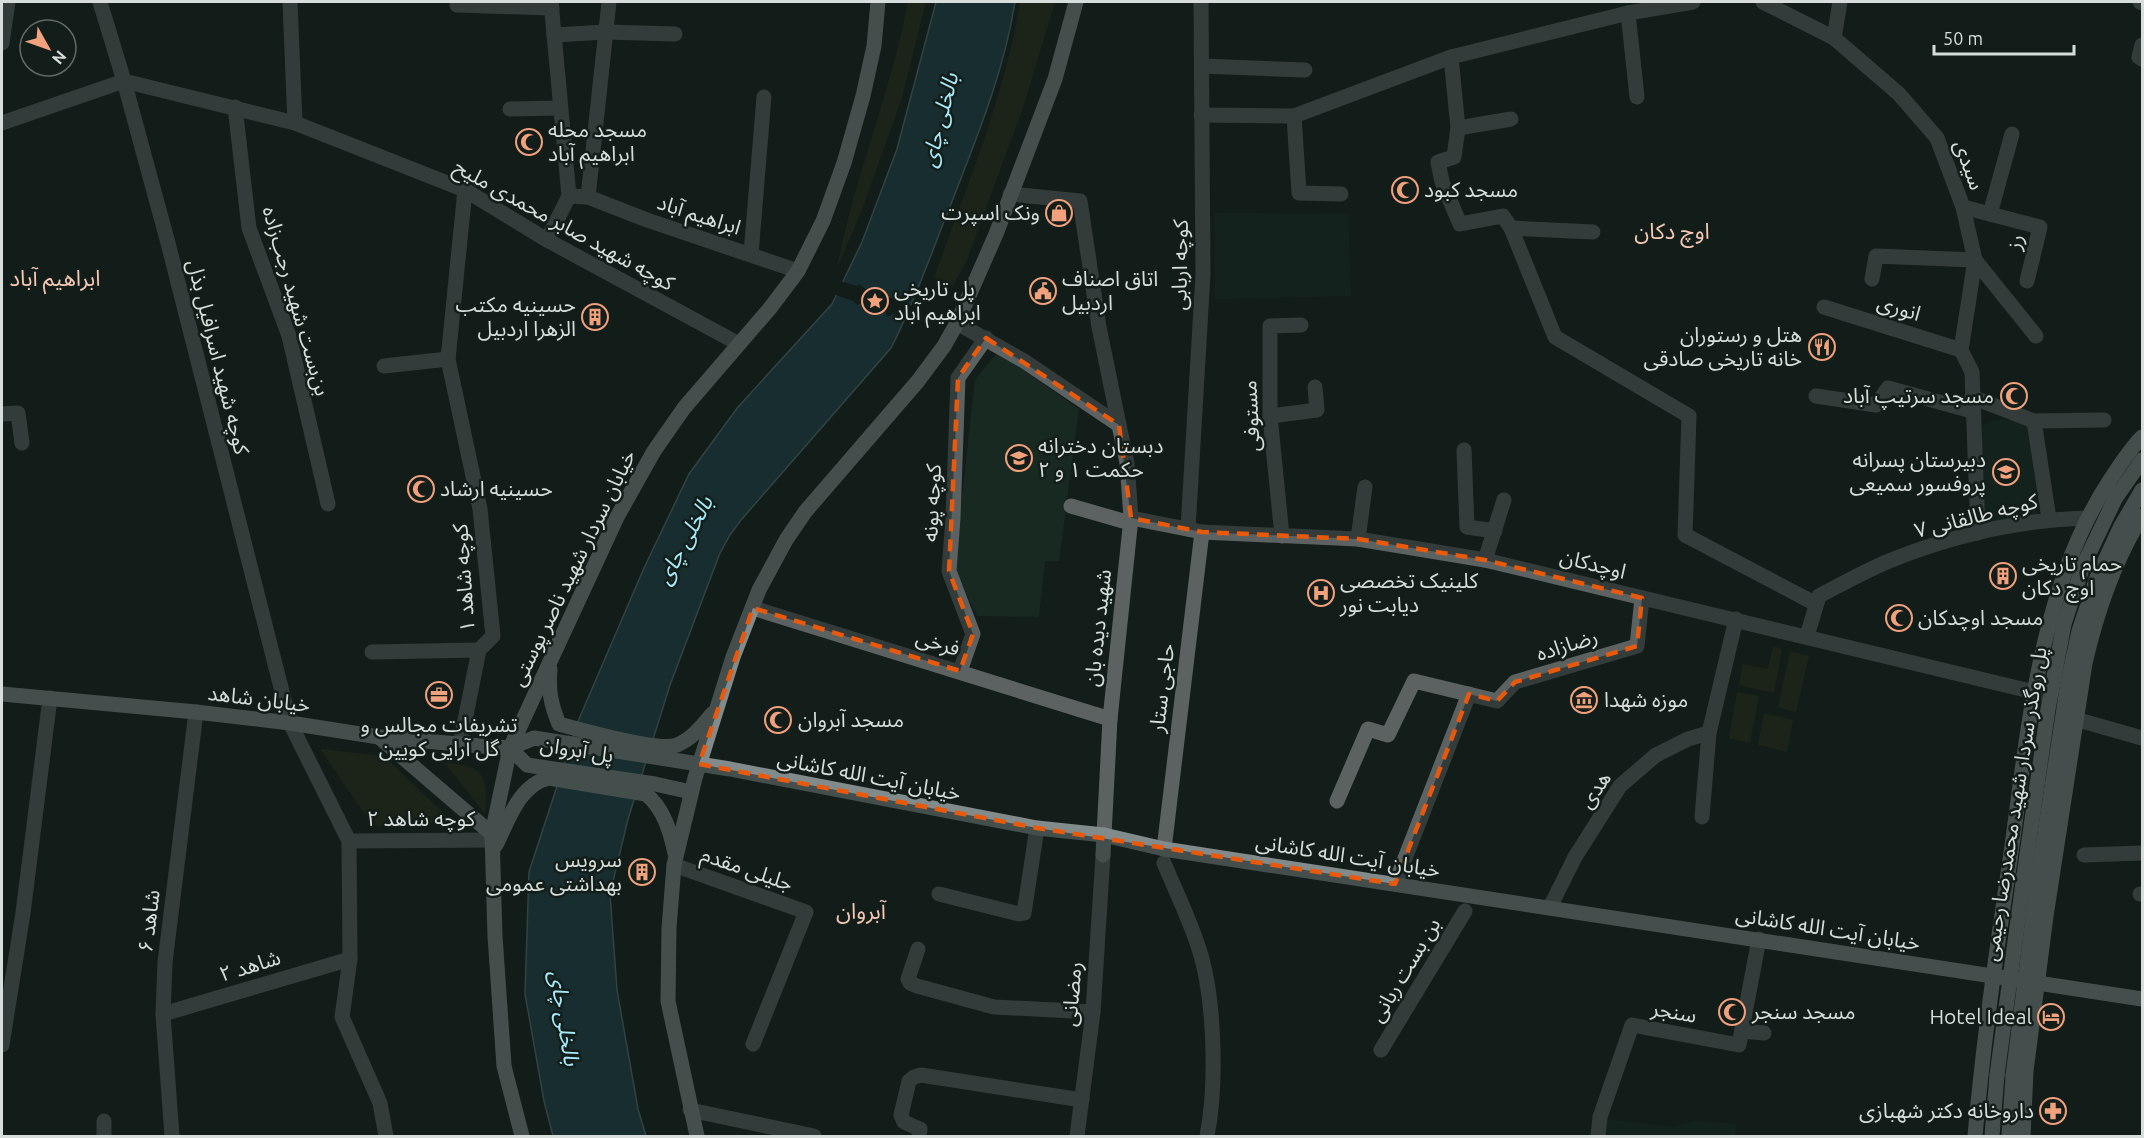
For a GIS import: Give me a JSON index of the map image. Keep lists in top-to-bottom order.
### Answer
{
  "streets": {
    "main road": [
      "خیابان سردار شهید ناصر پوستی",
      "خیابان شاهد",
      "پل آبروان",
      "خیابان آیت الله کاشانی",
      "پل روگذر سردار شهید محمدرضا رحیمی"
    ],
    "street": [
      "سیدی",
      "ابراهیم آباد",
      "کوچه شهید صابر محمدی ملیح",
      "رز",
      "کوچه اربابی",
      "بن‌بست شهید رجب‌زاده",
      "انوری",
      "کوچه شهید اسرافیل بذل",
      "مستوفی",
      "کوچه پونه",
      "کوچه طالقانی ۷",
      "اوچدکان",
      "کوچه شاهد ۱",
      "شهید دیده بان",
      "فرخی",
      "رضازاده",
      "حاجی ستار",
      "هدی",
      "کوچه شاهد ۲",
      "جلیلی مقدم",
      "شاهد ۶",
      "شاهد ۲",
      "بن بست ربانی",
      "رمضانی",
      "سنجر"
    ]
  },
  "crossings": [
    ["سیدی", "رز"],
    ["ابراهیم آباد", "خیابان سردار شهید ناصر پوستی"],
    ["کوچه شهید صابر محمدی ملیح", "بن‌بست شهید رجب‌زاده"],
    ["کوچه شهید صابر محمدی ملیح", "کوچه شهید اسرافیل بذل"],
    ["کوچه شهید صابر محمدی ملیح", "خیابان سردار شهید ناصر پوستی"],
    ["کوچه اربابی", "اوچدکان"],
    ["کوچه اربابی", "حاجی ستار"],
    ["کوچه شهید اسرافیل بذل", "خیابان شاهد"],
    ["کوچه شهید اسرافیل بذل", "کوچه شاهد ۲"],
    ["مستوفی", "اوچدکان"],
    ["کوچه پونه", "فرخی"],
    ["اوچدکان", "شهید دیده بان"],
    ["اوچدکان", "رضازاده"],
    ["اوچدکان", "حاجی ستار"],
    ["خیابان سردار شهید ناصر پوستی", "خیابان شاهد"],
    ["خیابان سردار شهید ناصر پوستی", "پل آبروان"],
    ["خیابان سردار شهید ناصر پوستی", "کوچه شاهد ۲"],
    ["کوچه شاهد ۱", "خیابان شاهد"],
    ["شهید دیده بان", "فرخی"],
    ["شهید دیده بان", "خیابان آیت الله کاشانی"],
    ["حاجی ستار", "خیابان آیت الله کاشانی"],
    ["خیابان شاهد", "پل آبروان"],
    ["خیابان شاهد", "شاهد ۶"],
    ["پل آبروان", "خیابان آیت الله کاشانی"],
    ["خیابان آیت الله کاشانی", "هدی"],
    ["شاهد ۶", "شاهد ۲"]
  ],
  "districts": ["اوچ دکان", "ابراهیم آباد", "آبروان"],
  "water": ["بالخلی چای"],
  "places": {
    "mosque": [
      "مسجد محله ابراهیم آباد",
      "مسجد کبود",
      "مسجد سرتیپ آباد",
      "حسینیه ارشاد",
      "مسجد اوچدکان",
      "مسجد آبروان",
      "مسجد سنجر"
    ],
    "shop": ["ونک اسپرت"],
    "public building": ["اتاق اصناف اردبیل"],
    "place": ["پل تاریخی ابراهیم آباد"],
    "building": ["حسینیه مکتب الزهرا اردبیل", "حمام تاریخی اوچ دکان", "سرویس بهداشتی عمومی"],
    "restaurant": ["هتل و رستوران خانه تاریخی صادقی"],
    "school or university": ["دبستان دخترانه حکمت ۱ و ۲", "دبیرستان پسرانه پروفسور سمیعی"],
    "hospital": ["کلینیک تخصصی دیابت نور"],
    "office": ["تشریفات مجالس و گل آرایی کویین"],
    "museum": ["موزه شهدا"],
    "hotel": ["Hotel Ideal"],
    "pharmacy": ["داروخانه دکتر شهبازی"]
  },
  "scale_bar": "50 m",
  "north": "bottom right"
}
